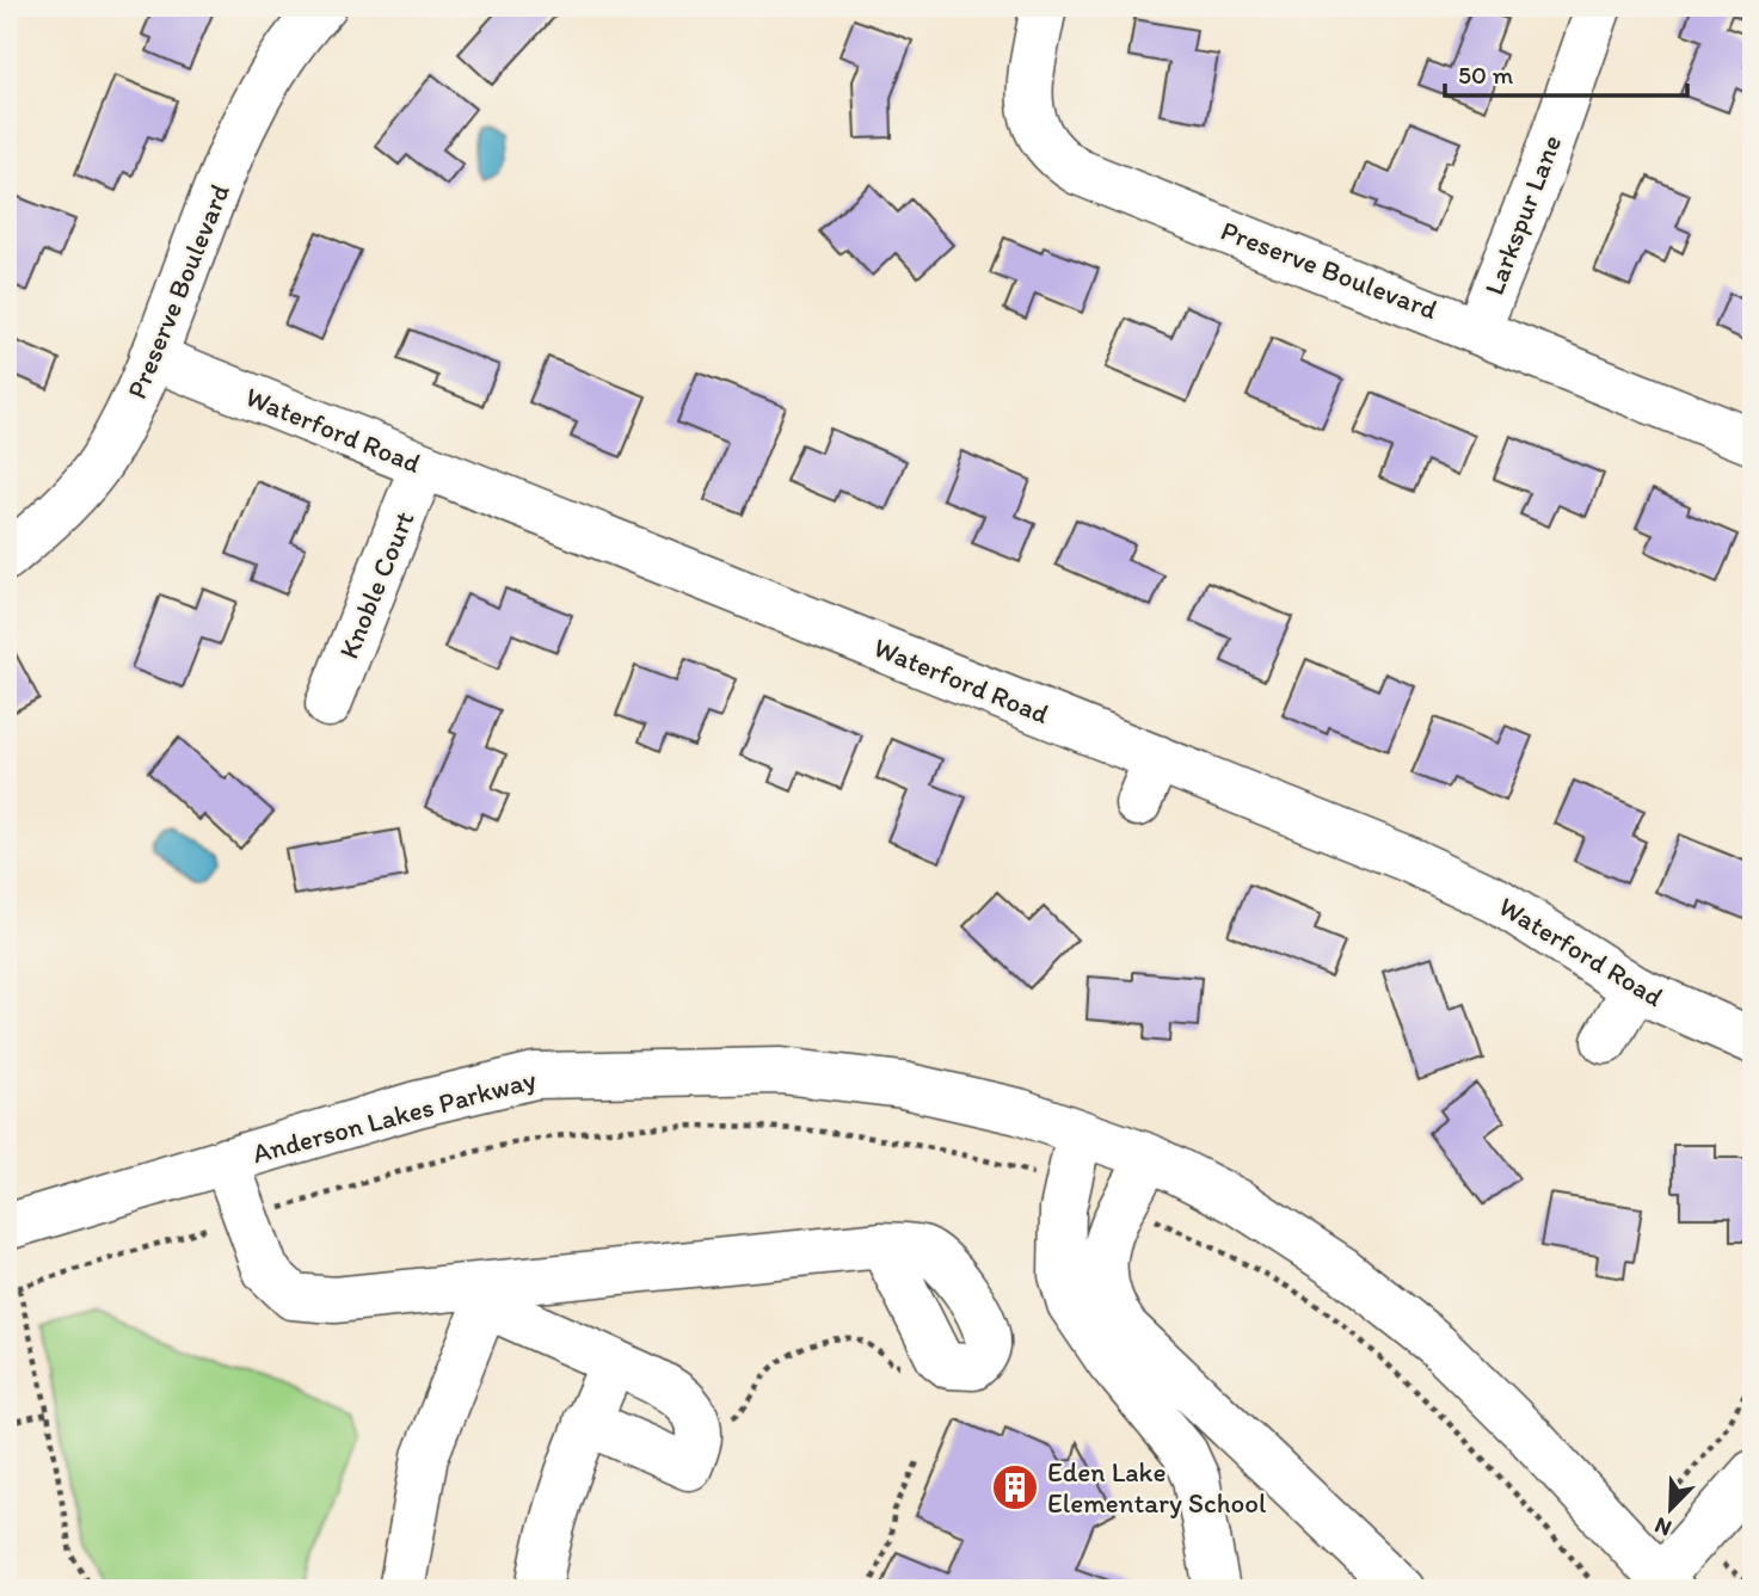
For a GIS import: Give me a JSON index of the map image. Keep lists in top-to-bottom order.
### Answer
{
  "streets": {
    "street": [
      "Larkspur Lane",
      "Preserve Boulevard",
      "Waterford Road",
      "Knoble Court",
      "Anderson Lakes Parkway"
    ]
  },
  "crossings": [
    ["Larkspur Lane", "Preserve Boulevard"],
    ["Preserve Boulevard", "Waterford Road"],
    ["Waterford Road", "Knoble Court"]
  ],
  "places": {
    "building": ["Eden Lake Elementary School"]
  },
  "scale_bar": "50 m",
  "north": "bottom left"
}
